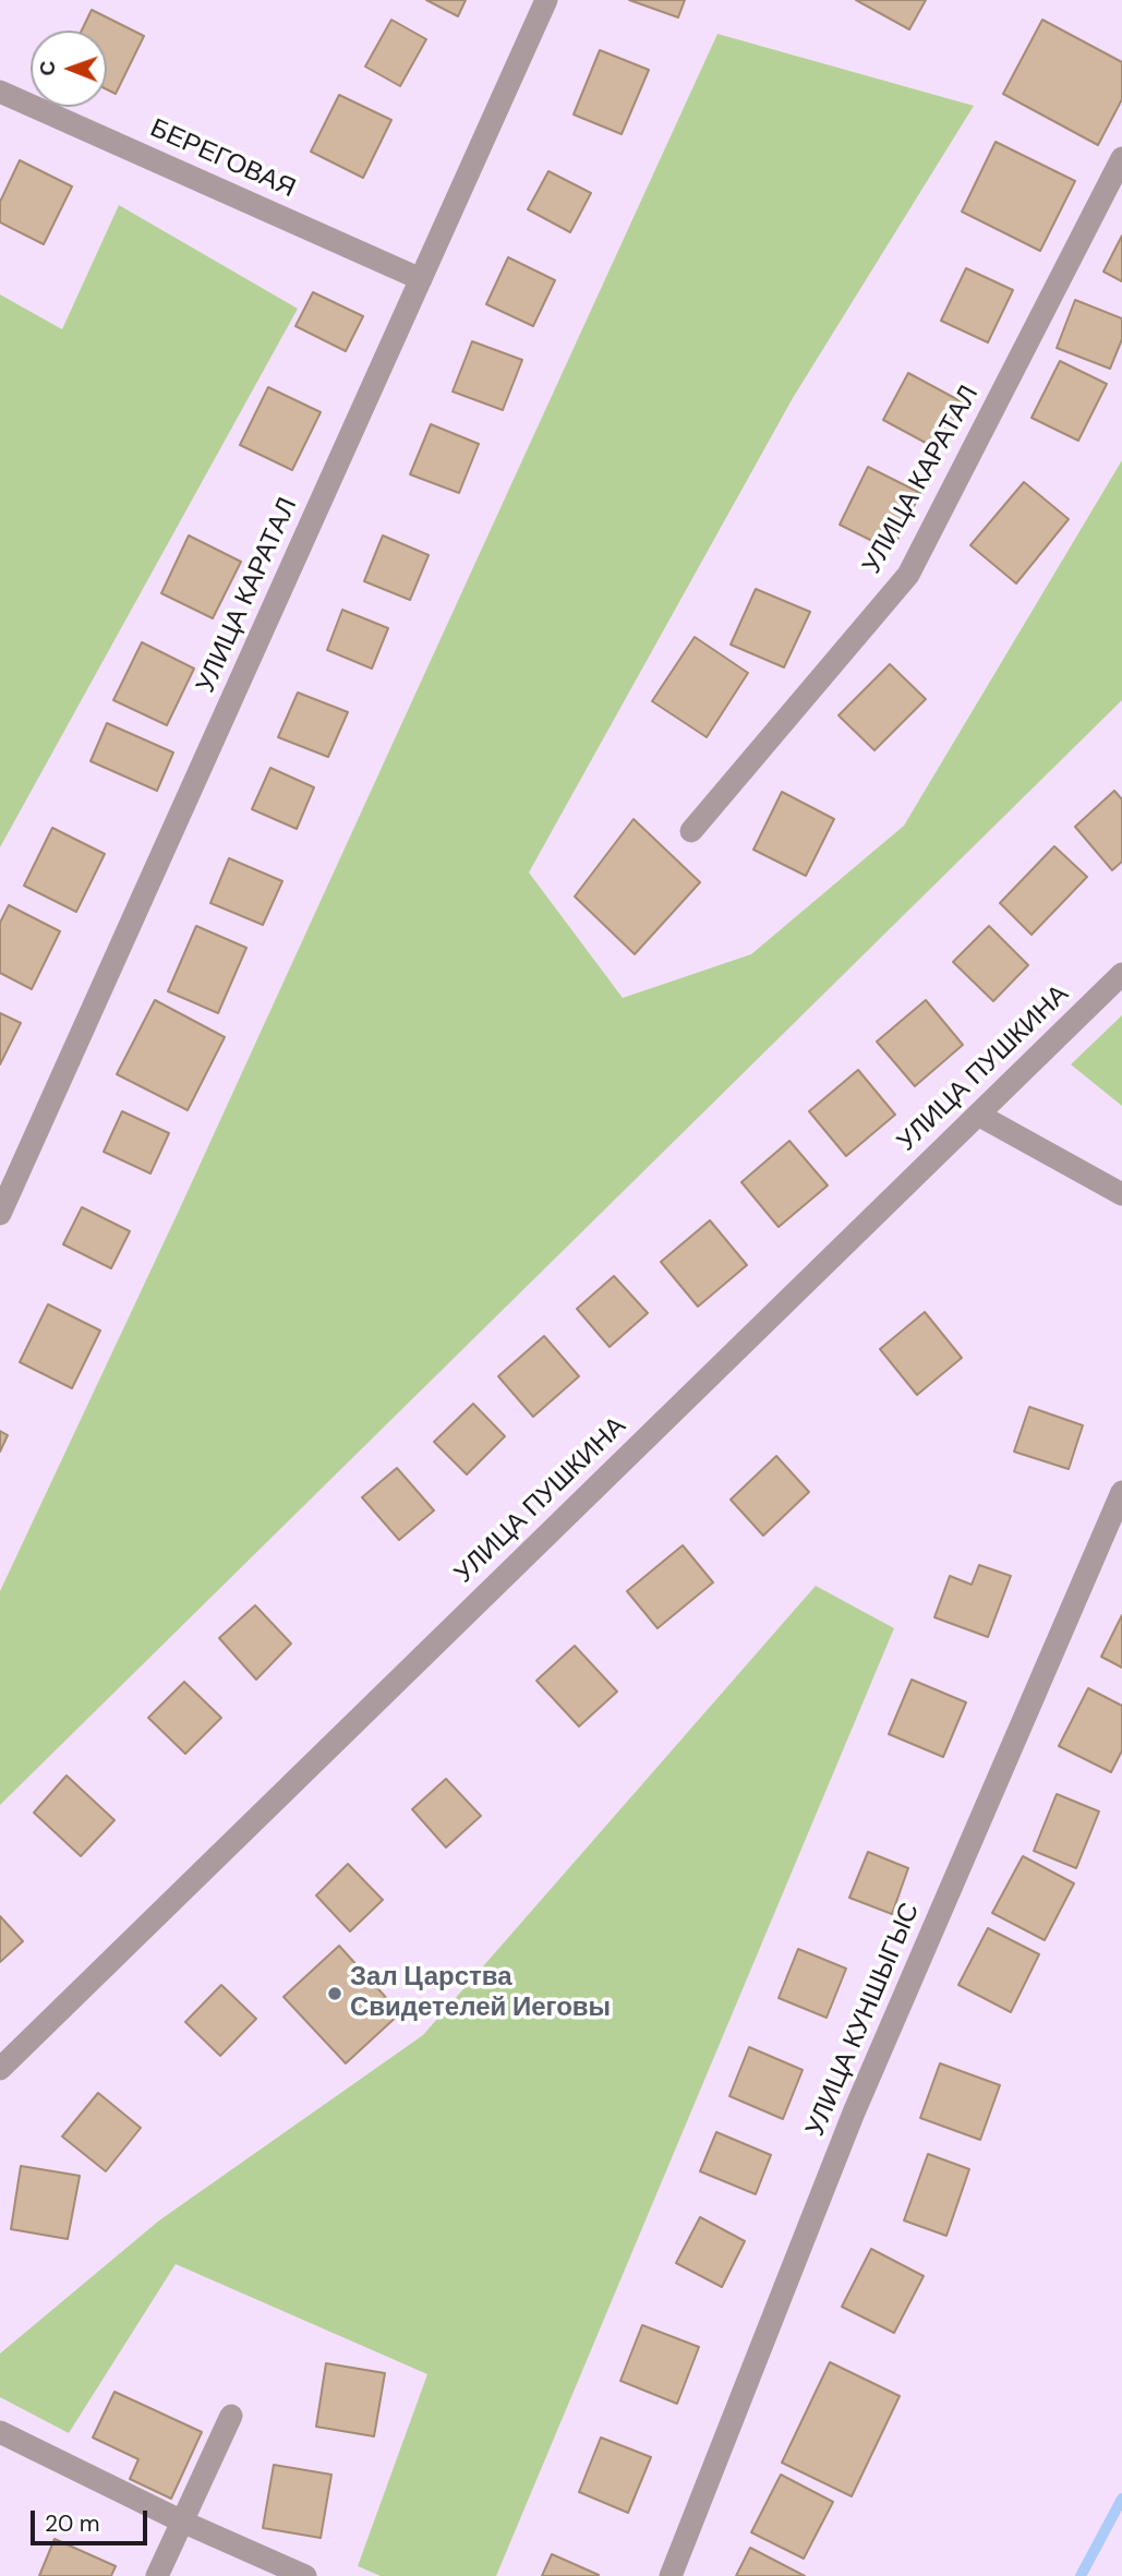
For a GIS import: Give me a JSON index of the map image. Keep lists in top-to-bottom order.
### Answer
{
  "streets": {
    "street": [
      "БЕРЕГОВАЯ",
      "УЛИЦА КАРАТАЛ",
      "УЛИЦА ПУШКИНА",
      "УЛИЦА КУНШЫГЫС"
    ]
  },
  "crossings": [
    ["БЕРЕГОВАЯ", "УЛИЦА КАРАТАЛ"]
  ],
  "places": ["Зал Царства Свидетелей Иеговы"],
  "scale_bar": "20 m",
  "north": "left"
}
